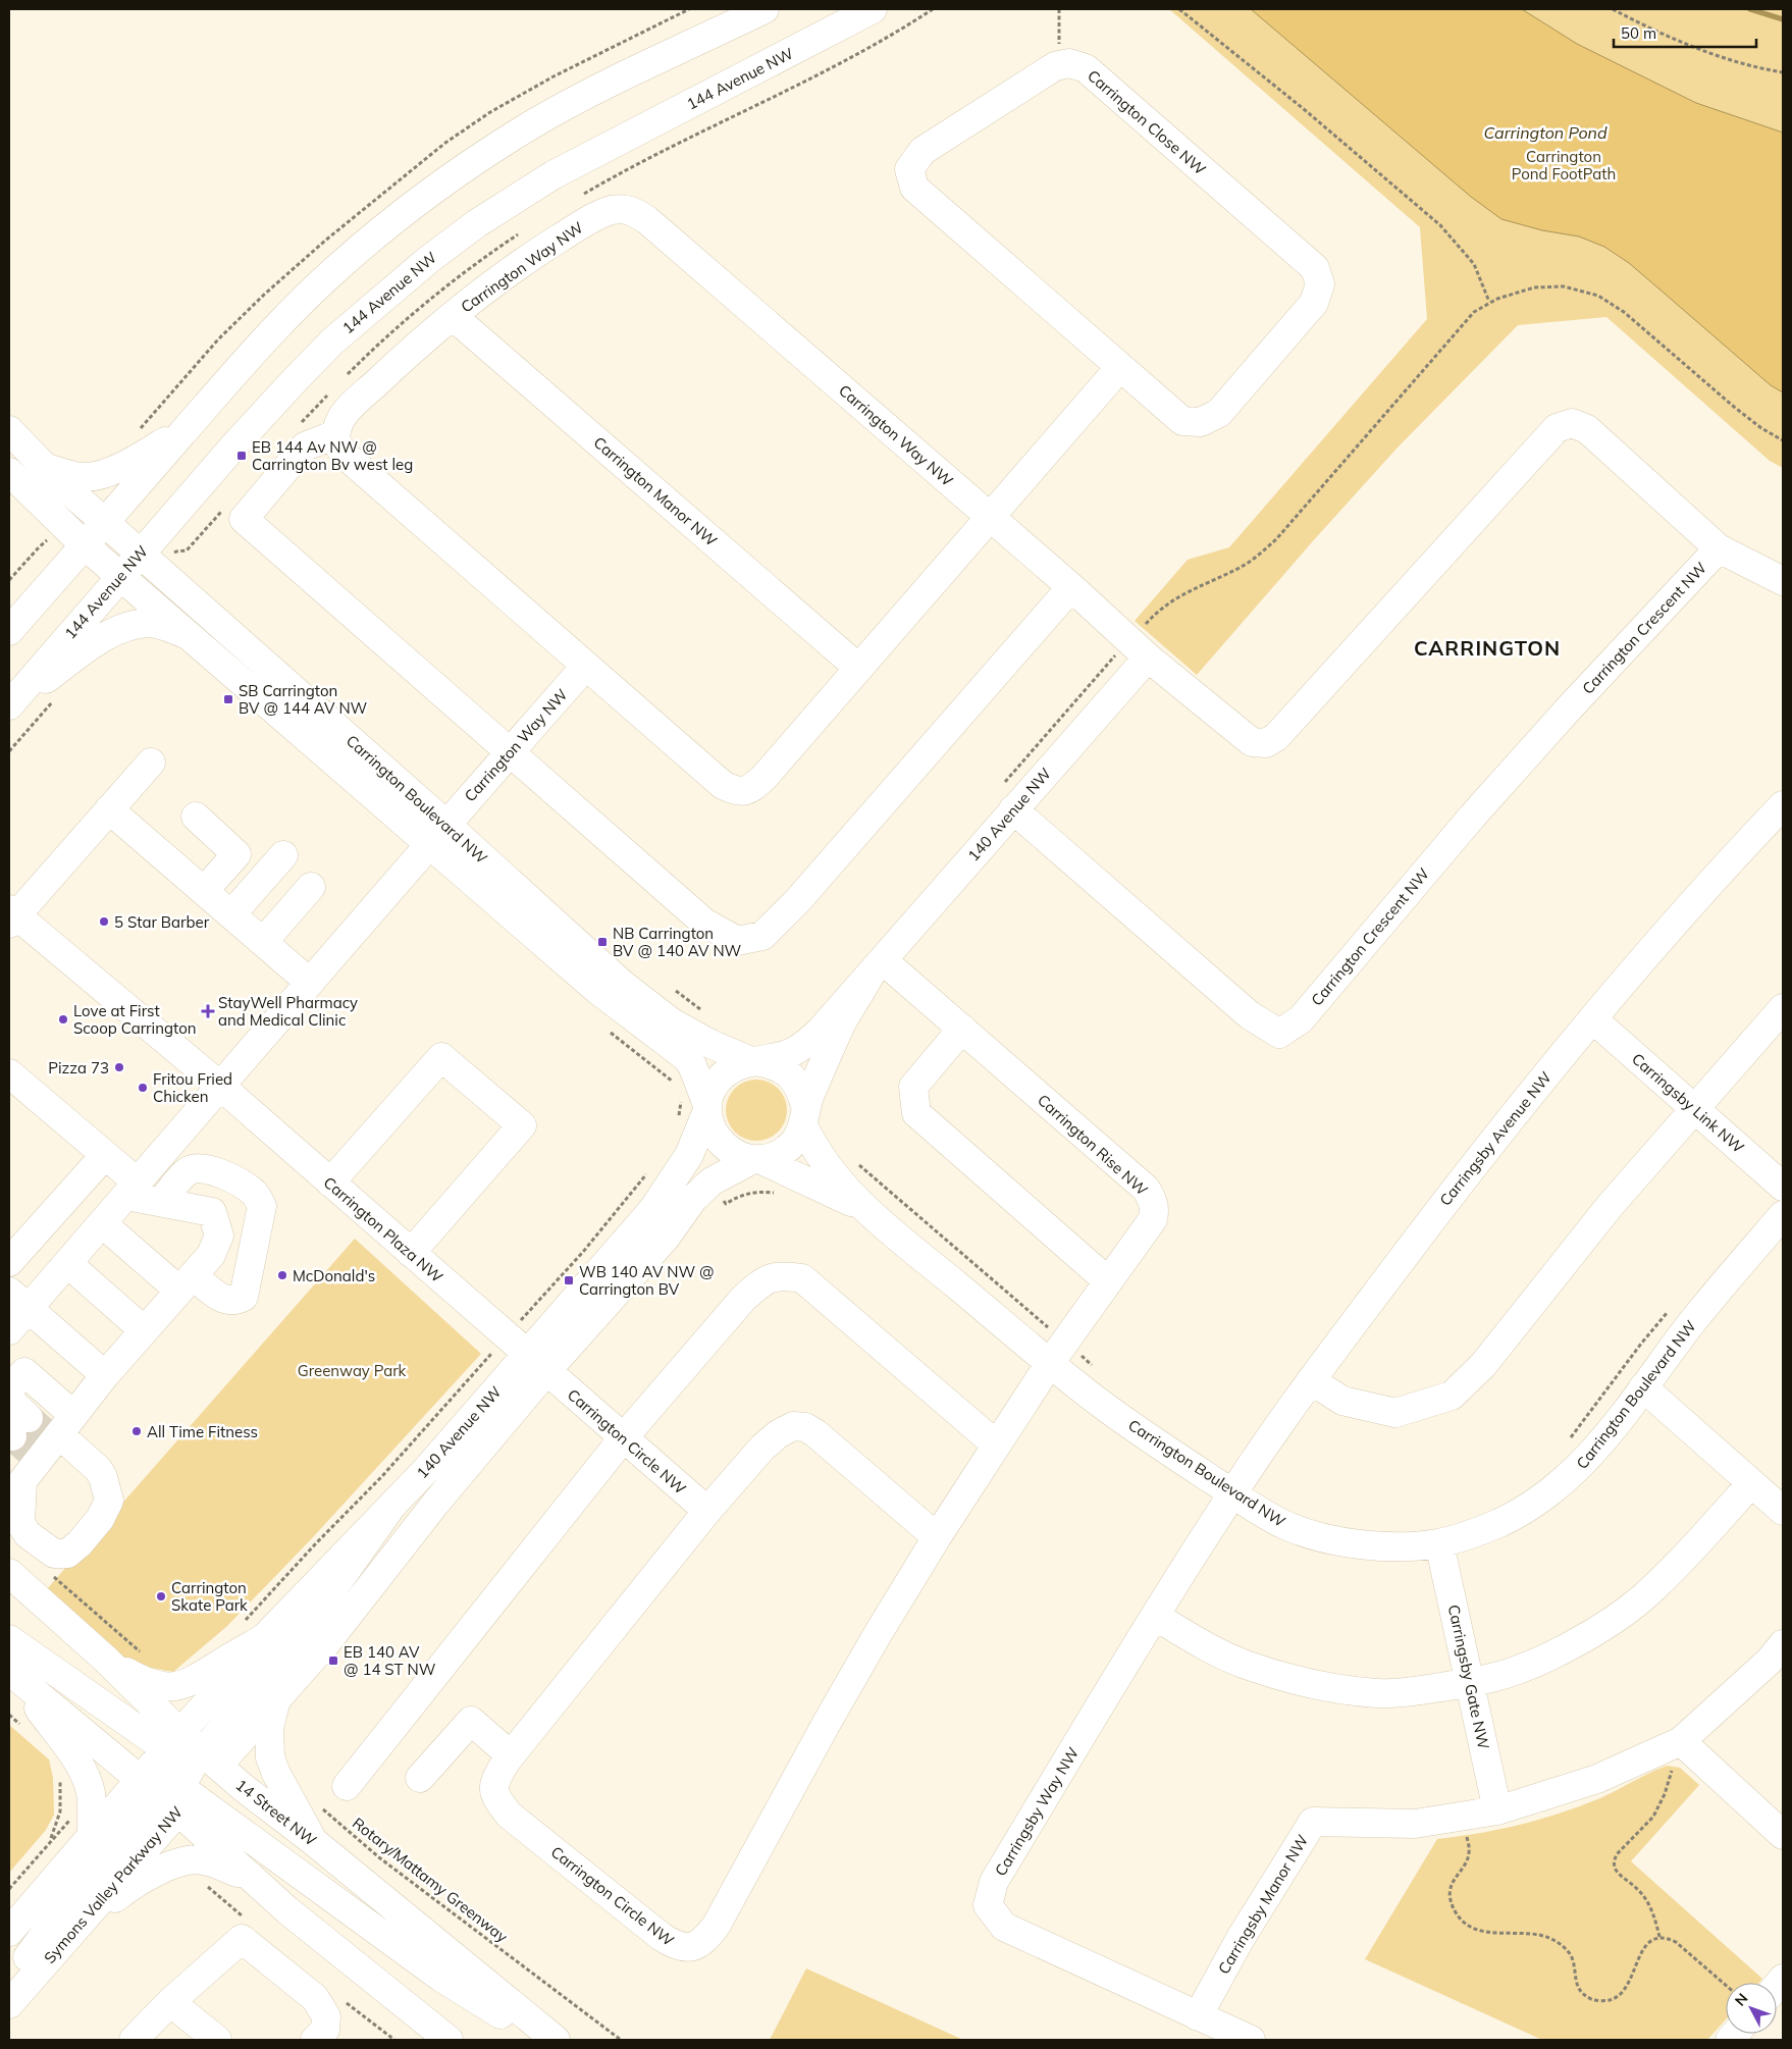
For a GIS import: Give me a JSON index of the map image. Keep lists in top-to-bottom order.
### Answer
{
  "streets": {
    "street": [
      "144 Avenue NW",
      "Carrington Close NW",
      "Carrington Way NW",
      "Carrington Manor NW",
      "Carrington Crescent NW",
      "Carrington Boulevard NW",
      "140 Avenue NW",
      "Carringsby Link NW",
      "Carringsby Avenue NW",
      "Carrington Rise NW",
      "Carrington Plaza NW",
      "Carrington Circle NW",
      "Carringsby Gate NW",
      "Carringsby Way NW",
      "14 Street NW",
      "Symons Valley Parkway NW",
      "Carringsby Manor NW"
    ],
    "path": ["Rotary/Mattamy Greenway"]
  },
  "crossings": [
    ["144 Avenue NW", "Carrington Boulevard NW"],
    ["Carrington Way NW", "Carrington Manor NW"],
    ["Carrington Way NW", "Carrington Crescent NW"],
    ["Carrington Way NW", "Carrington Boulevard NW"],
    ["Carrington Way NW", "140 Avenue NW"],
    ["Carrington Crescent NW", "140 Avenue NW"],
    ["Carrington Boulevard NW", "140 Avenue NW"],
    ["Carrington Boulevard NW", "Carringsby Avenue NW"],
    ["Carrington Boulevard NW", "Carrington Rise NW"],
    ["Carrington Boulevard NW", "Carrington Circle NW"],
    ["Carrington Boulevard NW", "Carringsby Gate NW"],
    ["Carrington Boulevard NW", "Carringsby Way NW"],
    ["140 Avenue NW", "Carrington Rise NW"],
    ["140 Avenue NW", "Carrington Plaza NW"],
    ["140 Avenue NW", "Carrington Circle NW"],
    ["140 Avenue NW", "14 Street NW"],
    ["140 Avenue NW", "Symons Valley Parkway NW"],
    ["Carringsby Link NW", "Carringsby Avenue NW"],
    ["Carringsby Avenue NW", "Carringsby Way NW"],
    ["Carrington Rise NW", "Carrington Circle NW"],
    ["Carrington Plaza NW", "Carrington Circle NW"],
    ["Carringsby Gate NW", "Carringsby Manor NW"],
    ["Carringsby Way NW", "Carringsby Manor NW"],
    ["14 Street NW", "Symons Valley Parkway NW"]
  ],
  "districts": ["CARRINGTON"],
  "water": ["Carrington Pond"],
  "parks": ["Carrington Pond FootPath", "Greenway Park"],
  "places": {
    "transit": [
      "EB 144 Av NW @ Carrington Bv west leg",
      "SB Carrington BV @ 144 AV NW",
      "NB Carrington BV @ 140 AV NW",
      "WB 140 AV NW @ Carrington BV",
      "EB 140 AV @ 14 ST NW"
    ],
    "other": [
      "5 Star Barber",
      "Love at First Scoop Carrington",
      "Pizza 73",
      "Fritou Fried Chicken",
      "McDonald's",
      "All Time Fitness",
      "Carrington Skate Park"
    ],
    "health": ["StayWell Pharmacy and Medical Clinic"]
  },
  "scale_bar": "50 m",
  "north": "top left"
}
